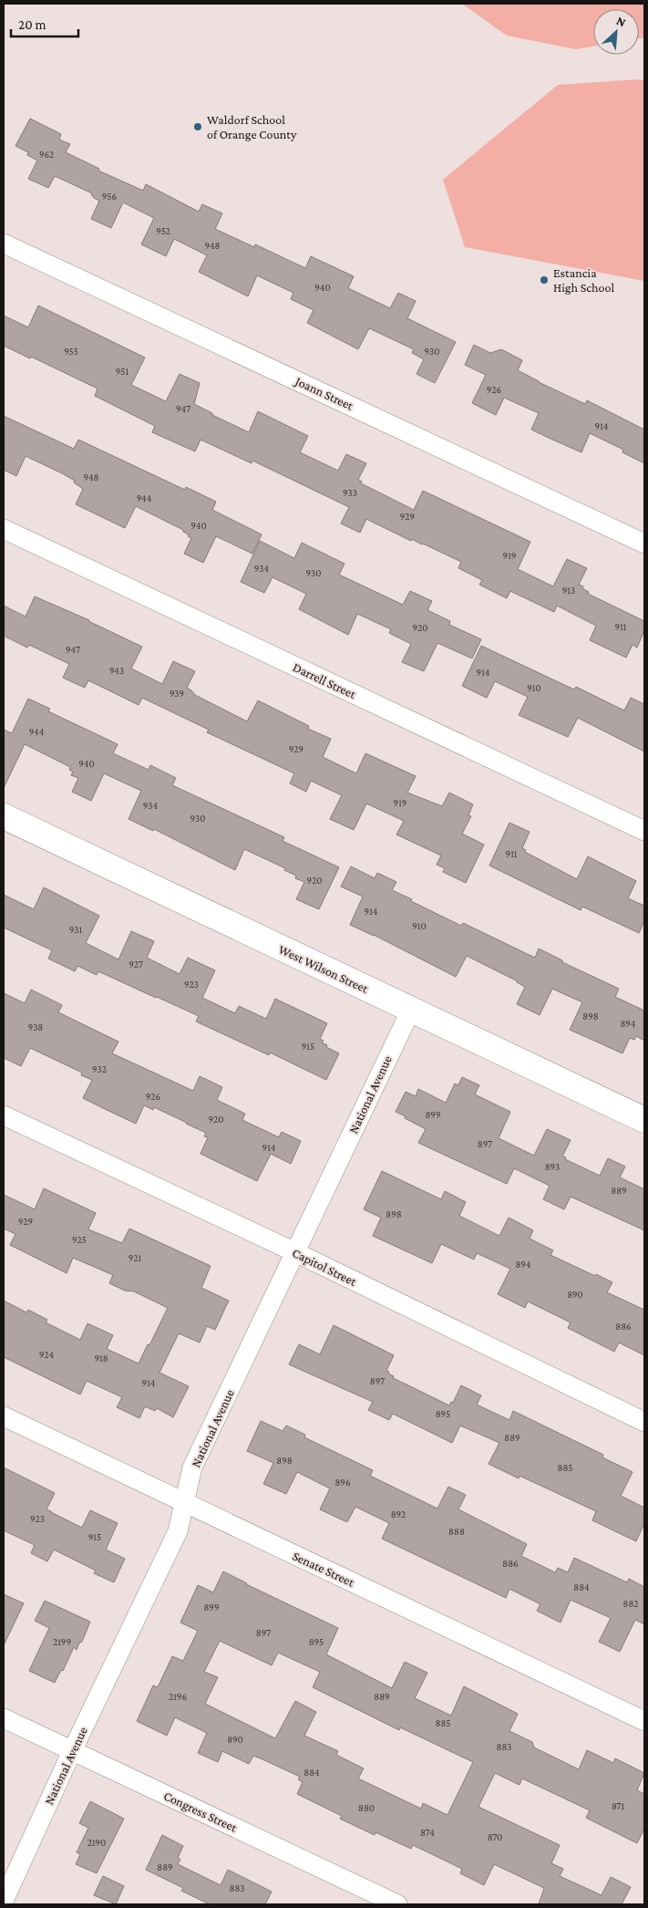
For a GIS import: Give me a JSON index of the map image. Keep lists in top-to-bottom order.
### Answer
{
  "streets": {
    "street": [
      "Joann Street",
      "Darrell Street",
      "West Wilson Street",
      "National Avenue",
      "Capitol Street",
      "Senate Street",
      "Congress Street"
    ]
  },
  "crossings": [
    ["West Wilson Street", "National Avenue"],
    ["National Avenue", "Capitol Street"],
    ["National Avenue", "Senate Street"],
    ["National Avenue", "Congress Street"]
  ],
  "places": ["Waldorf School of Orange County", "Estancia High School"],
  "house_numbers": [
    "962",
    "956",
    "952",
    "948",
    "940",
    "955",
    "930",
    "951",
    "926",
    "947",
    "914",
    "948",
    "933",
    "944",
    "929",
    "940",
    "919",
    "934",
    "930",
    "913",
    "911",
    "920",
    "947",
    "943",
    "914",
    "910",
    "939",
    "944",
    "929",
    "940",
    "919",
    "934",
    "930",
    "911",
    "920",
    "914",
    "910",
    "931",
    "927",
    "923",
    "898",
    "894",
    "938",
    "915",
    "932",
    "926",
    "899",
    "920",
    "897",
    "914",
    "893",
    "889",
    "898",
    "929",
    "925",
    "921",
    "894",
    "890",
    "886",
    "924",
    "918",
    "897",
    "914",
    "895",
    "889",
    "898",
    "885",
    "896",
    "892",
    "923",
    "888",
    "915",
    "886",
    "884",
    "882",
    "899",
    "897",
    "2199",
    "895",
    "2196",
    "889",
    "885",
    "890",
    "883",
    "884",
    "871",
    "880",
    "874",
    "870",
    "2190",
    "889",
    "883"
  ],
  "scale_bar": "20 m",
  "north": "top right"
}
